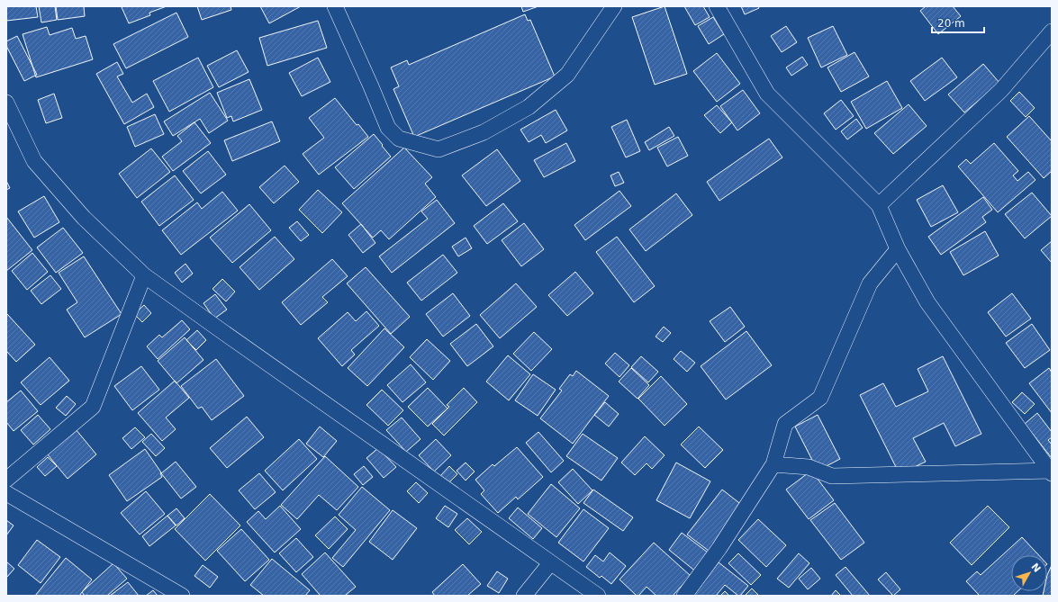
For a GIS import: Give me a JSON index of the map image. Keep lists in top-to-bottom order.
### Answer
{
  "scale_bar": "20 m",
  "north": "top right"
}
